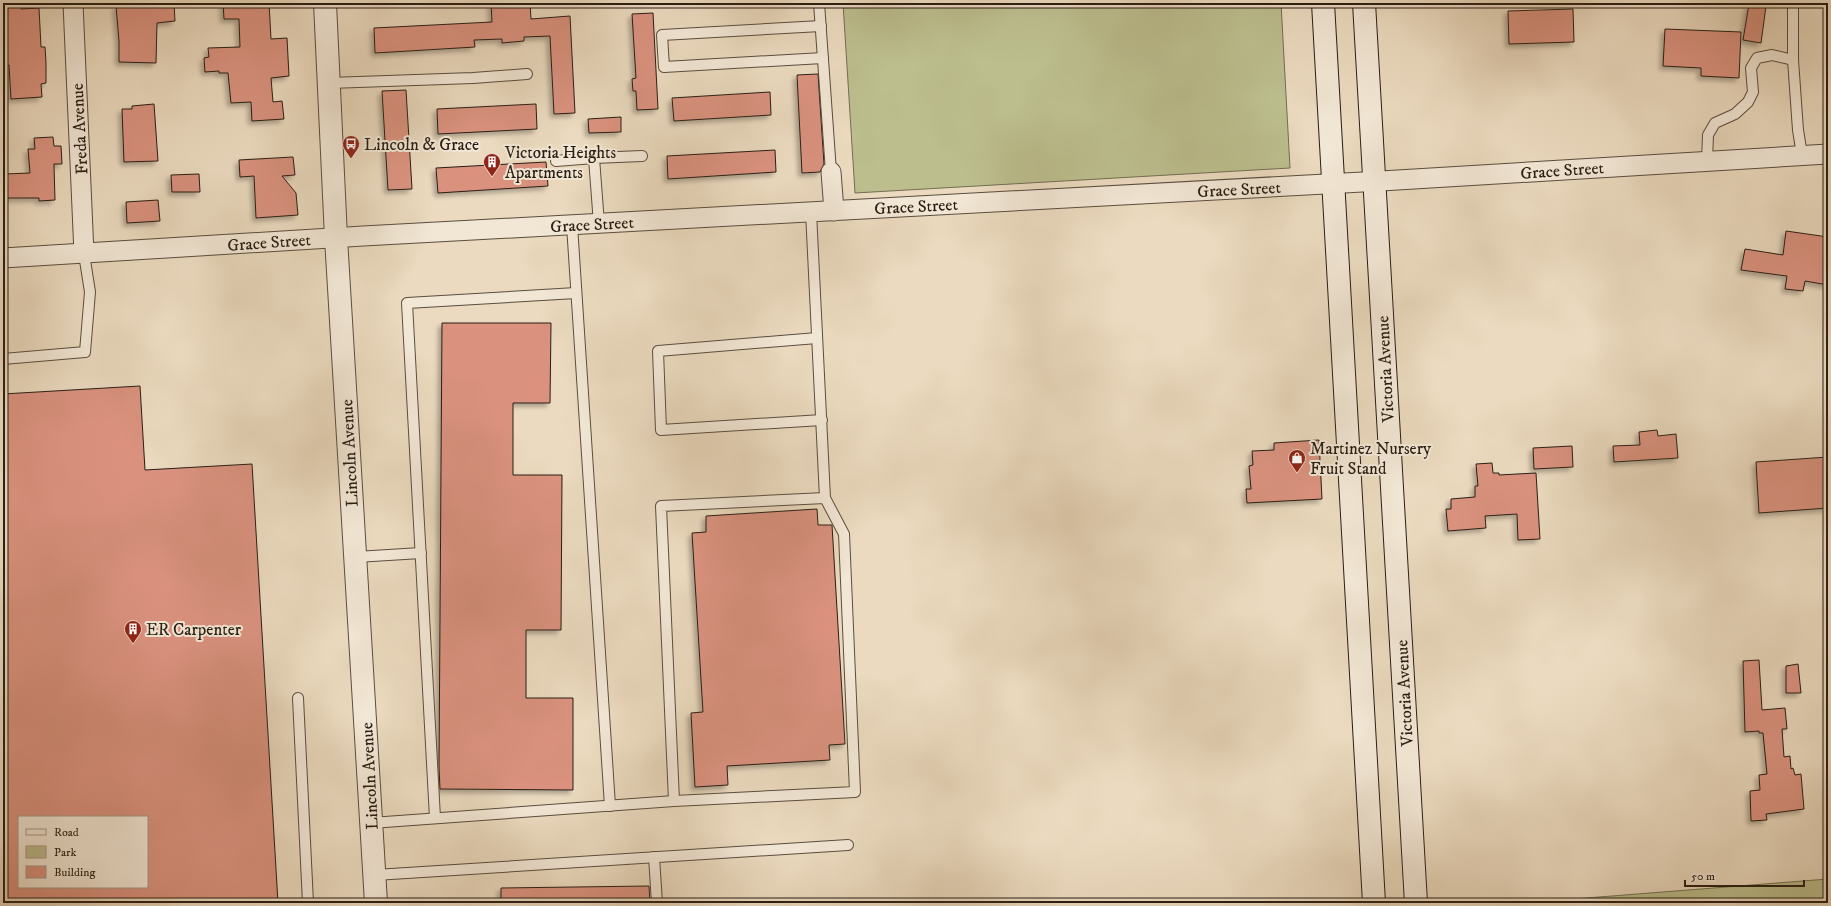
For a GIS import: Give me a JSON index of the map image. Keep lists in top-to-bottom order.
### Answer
{
  "streets": {
    "main road": ["Victoria Avenue", "Lincoln Avenue"],
    "street": ["Freda Avenue", "Grace Street"]
  },
  "crossings": [
    ["Freda Avenue", "Grace Street"],
    ["Grace Street", "Victoria Avenue"],
    ["Grace Street", "Lincoln Avenue"]
  ],
  "places": {
    "bus stop": ["Lincoln & Grace"],
    "building": ["Victoria Heights Apartments", "ER Carpenter"],
    "shop": ["Martinez Nursery Fruit Stand"]
  },
  "legend": ["Road", "Park", "Building"],
  "scale_bar": "50 m"
}
